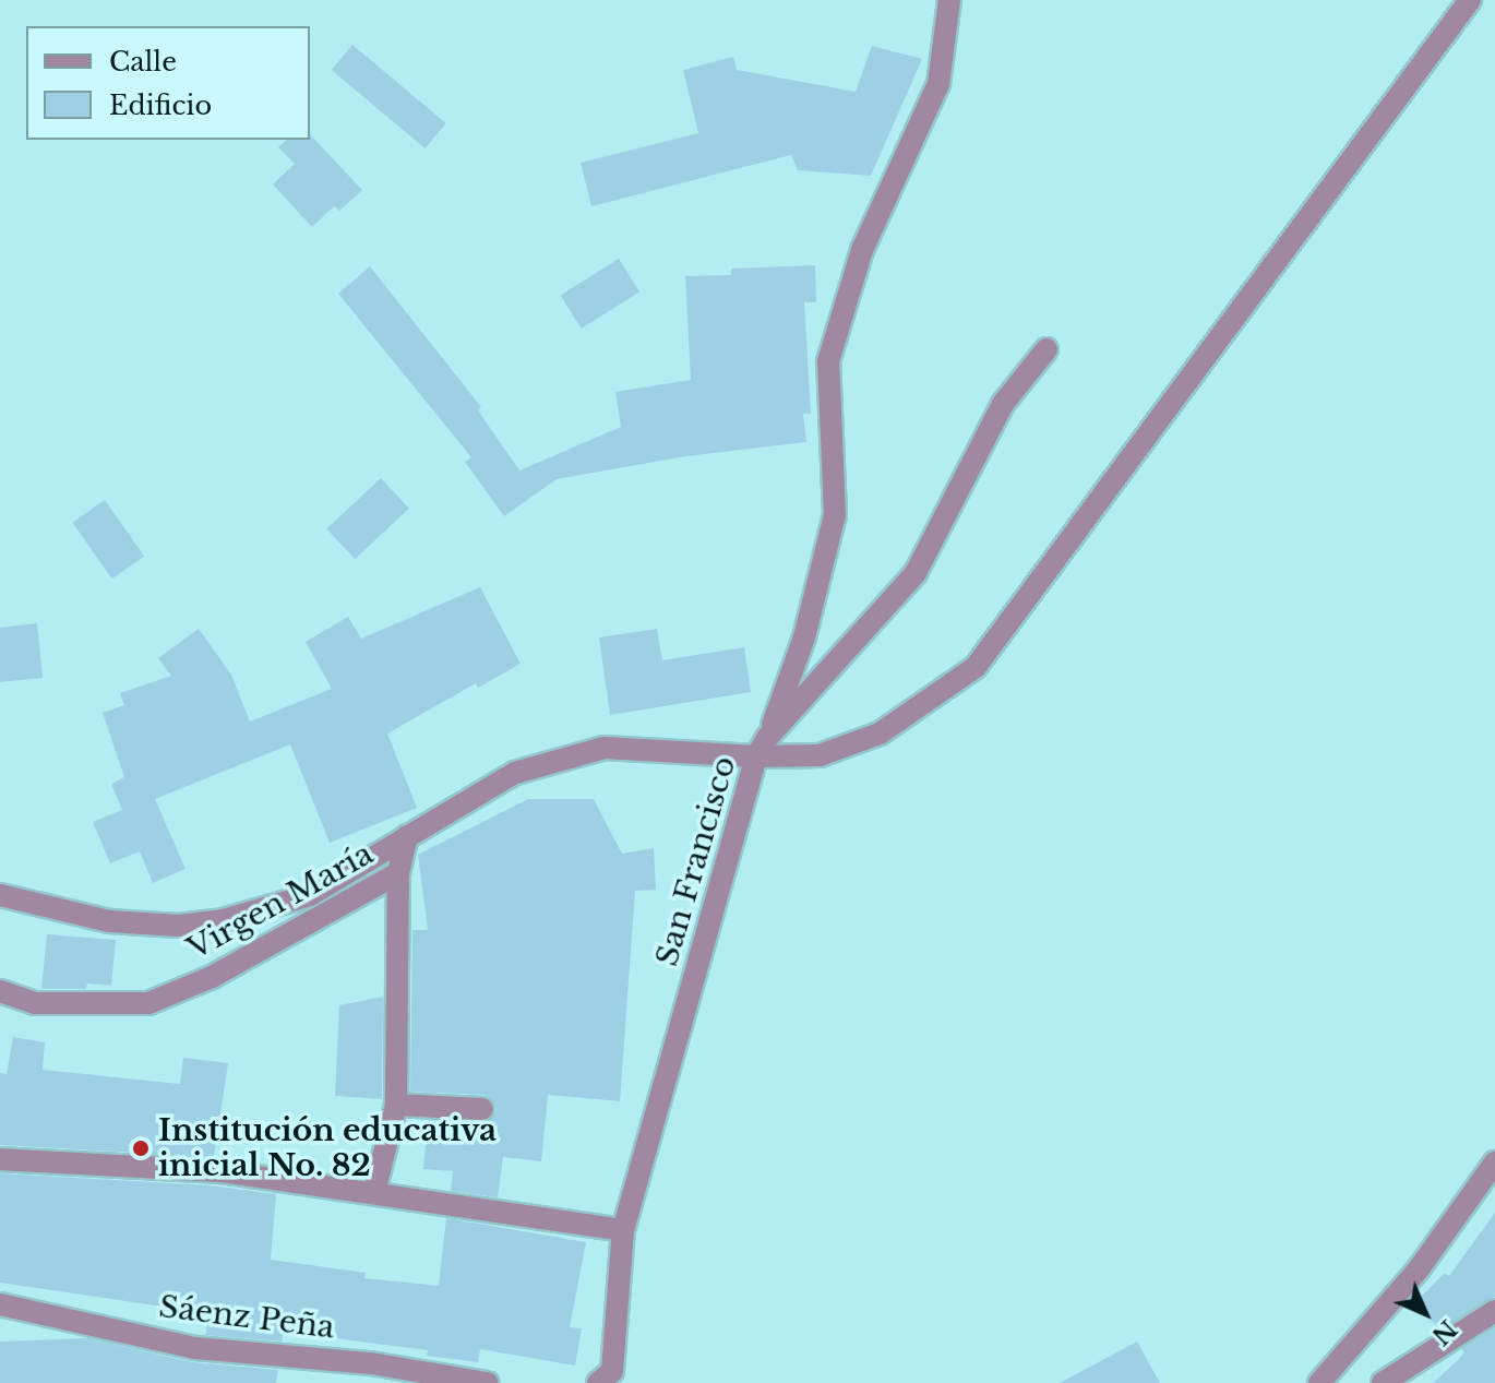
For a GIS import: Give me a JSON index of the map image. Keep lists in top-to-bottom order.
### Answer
{
  "streets": {
    "street": ["San Francisco", "Virgen María", "Sáenz Peña"]
  },
  "crossings": [
    ["San Francisco", "Virgen María"]
  ],
  "places": ["Institución educativa inicial No. 82"],
  "legend": ["Calle", "Edificio"],
  "north": "bottom right"
}
